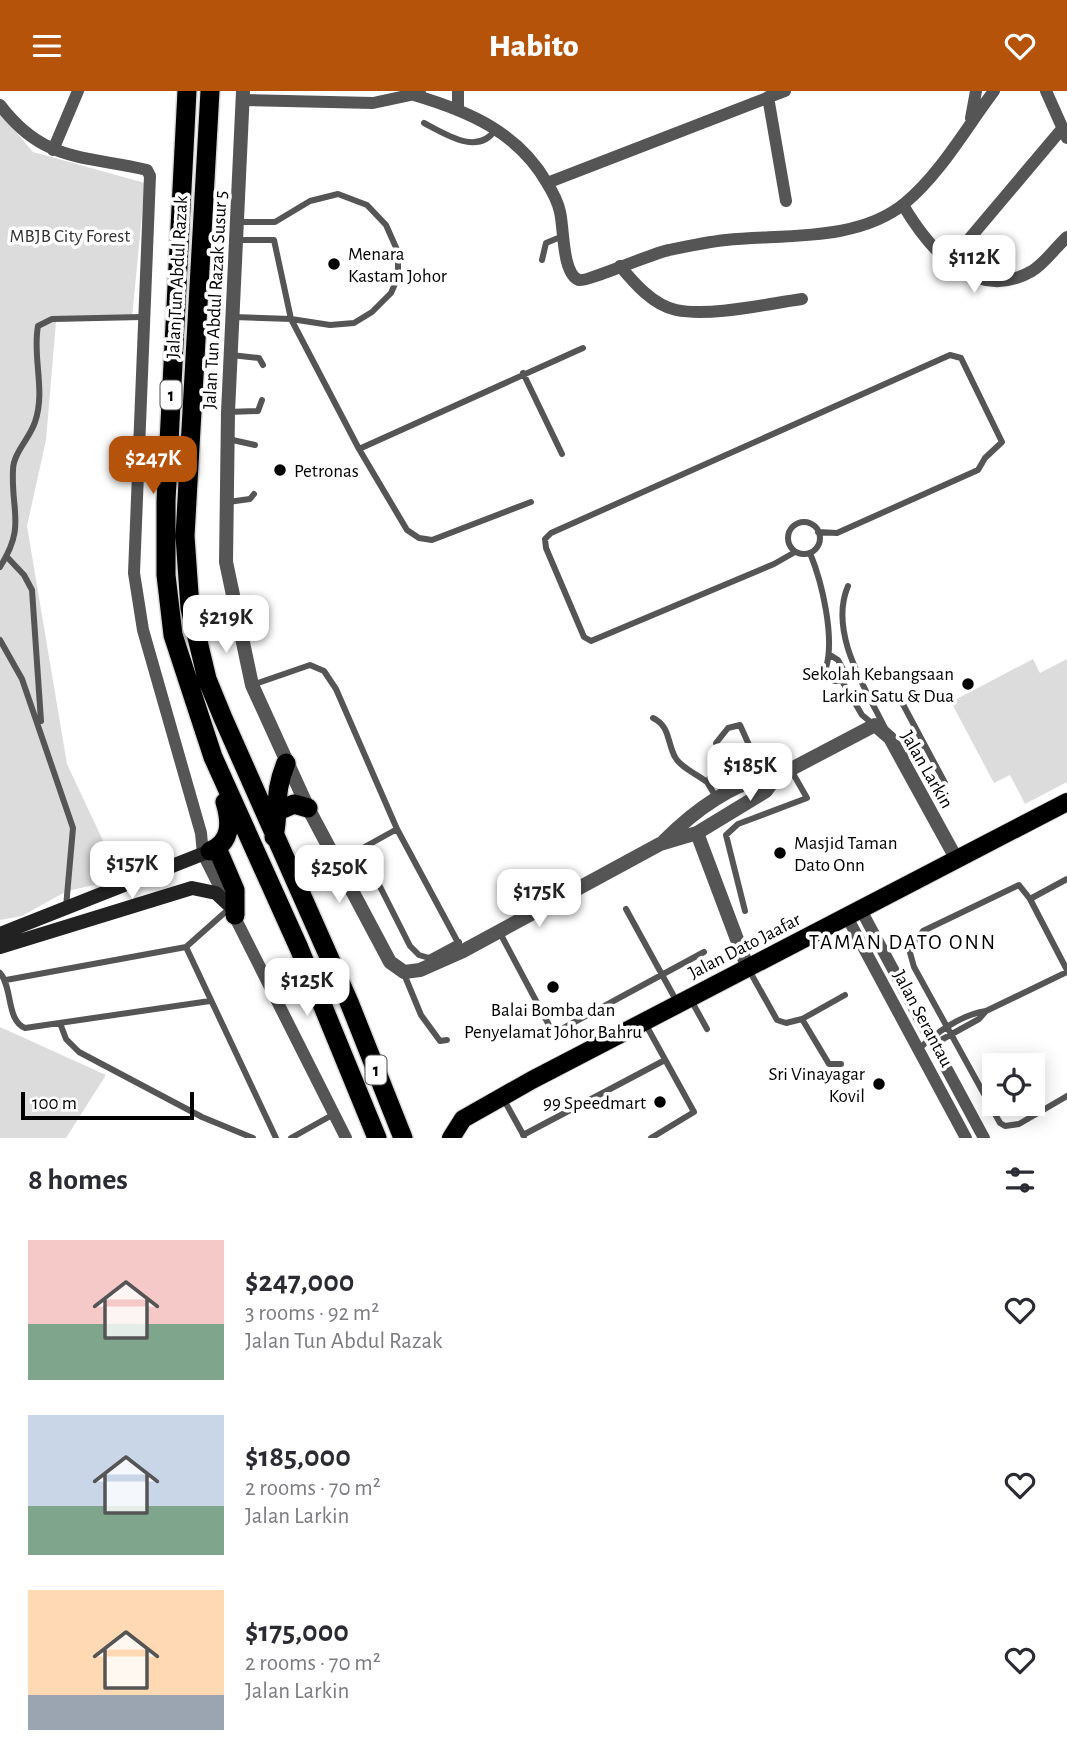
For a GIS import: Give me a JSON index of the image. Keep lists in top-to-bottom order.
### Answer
{
  "streets": {
    "highway": ["Jalan Tun Abdul Razak", "1"],
    "main road": ["Jalan Dato Jaafar"],
    "street": ["Jalan Tun Abdul Razak Susur 5", "Jalan Larkin", "Jalan Serantau"]
  },
  "crossings": [
    ["Jalan Tun Abdul Razak Susur 5", "Jalan Larkin"],
    ["Jalan Larkin", "Jalan Dato Jaafar"],
    ["Jalan Dato Jaafar", "Jalan Serantau"]
  ],
  "districts": ["TAMAN DATO ONN"],
  "parks": ["MBJB City Forest"],
  "places": [
    "Menara Kastam Johor",
    "Petronas",
    "Sekolah Kebangsaan Larkin Satu & Dua",
    "Masjid Taman Dato Onn",
    "Balai Bomba dan Penyelamat Johor Bahru",
    "Sri Vinayagar Kovil",
    "99 Speedmart"
  ],
  "scale_bar": "100 m",
  "page": {
    "header": "Habito",
    "price": [
      "$112K",
      "$247K",
      "$219K",
      "$185K",
      "$157K",
      "$250K",
      "$175K",
      "$125K"
    ],
    "scale": "100 m",
    "heading": "8 homes",
    "list": [
      {
        "name": "$247,000",
        "note": "3 rooms · 92 m² · Jalan Tun Abdul Razak"
      },
      {
        "name": "$185,000",
        "note": "2 rooms · 70 m² · Jalan Larkin"
      },
      {
        "name": "$175,000",
        "note": "2 rooms · 70 m² · Jalan Larkin"
      }
    ]
  }
}
